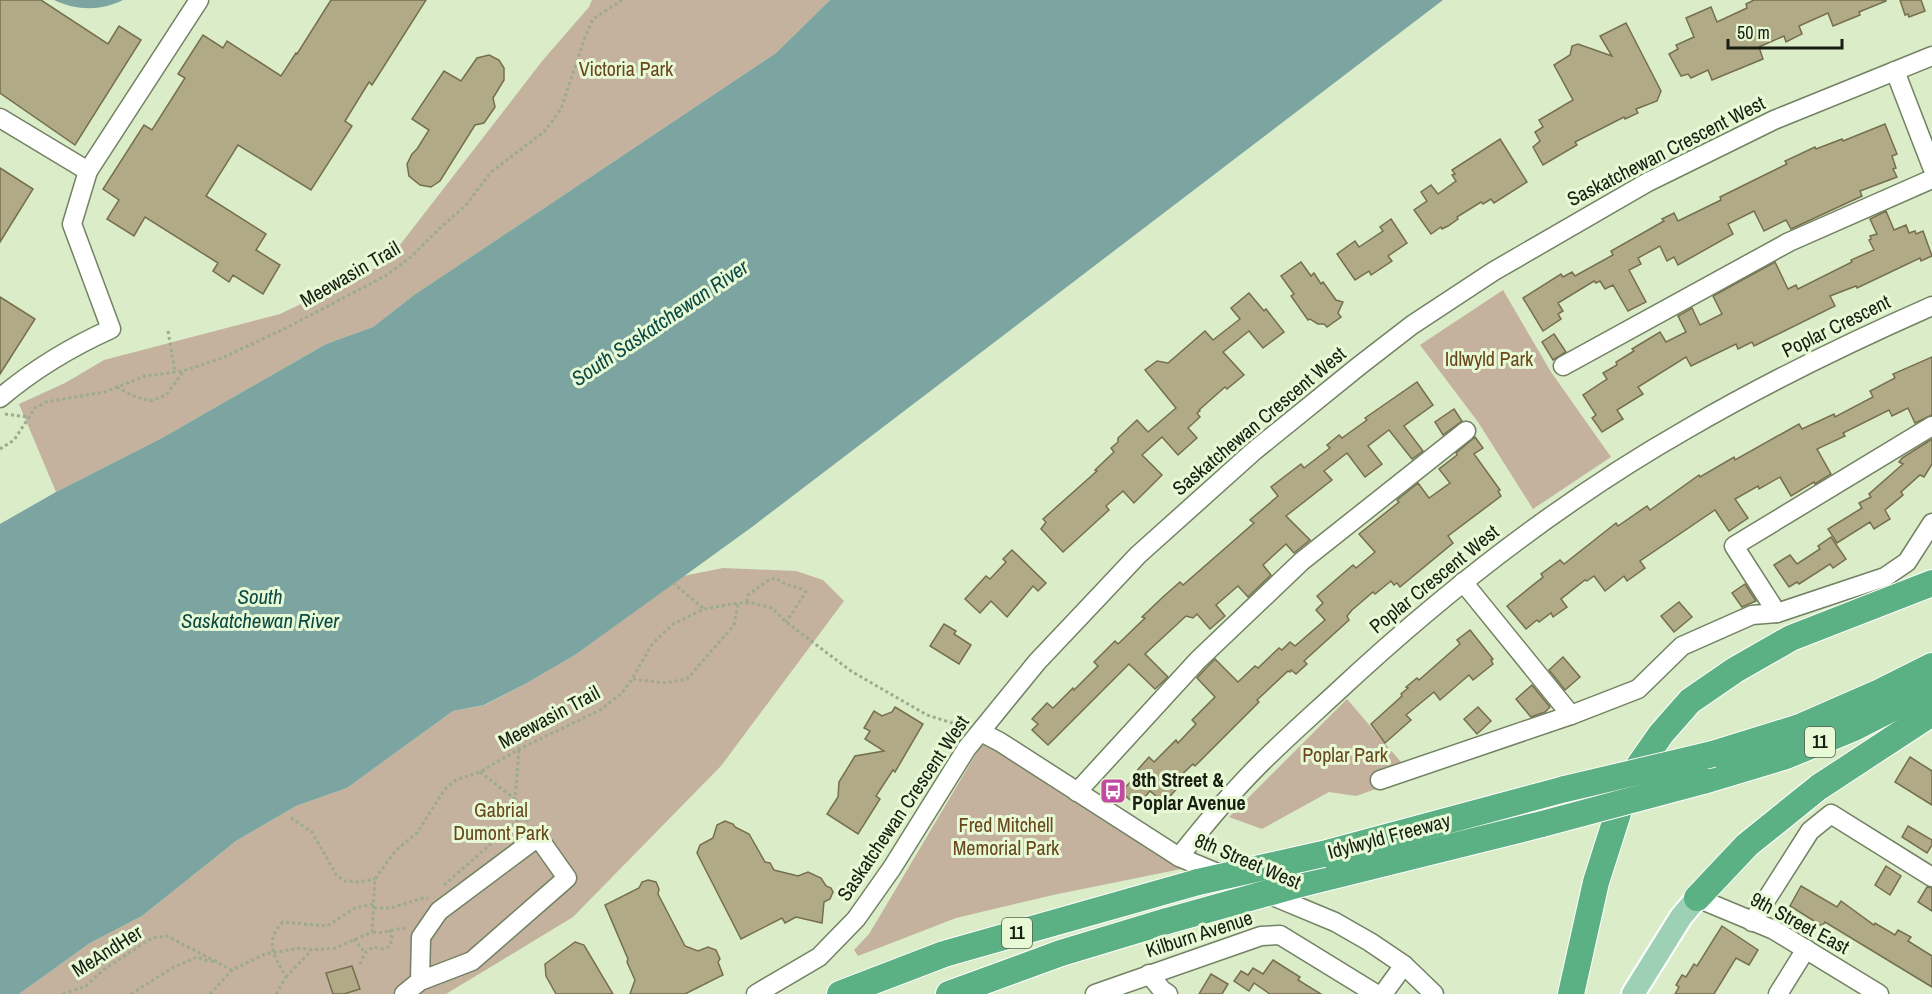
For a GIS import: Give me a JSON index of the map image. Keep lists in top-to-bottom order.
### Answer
{
  "streets": {
    "highway": ["11", "Idylwyld Freeway"],
    "street": [
      "Saskatchewan Crescent West",
      "Poplar Crescent",
      "Poplar Crescent West",
      "8th Street West",
      "9th Street East",
      "Kilburn Avenue"
    ],
    "path": ["Meewasin Trail", "MeAndHer"]
  },
  "crossings": [
    ["Saskatchewan Crescent West", "Meewasin Trail"],
    ["Saskatchewan Crescent West", "8th Street West"],
    ["Meewasin Trail", "8th Street West"],
    ["Poplar Crescent", "Poplar Crescent West"],
    ["Poplar Crescent West", "8th Street West"]
  ],
  "water": ["South Saskatchewan River"],
  "parks": [
    "Victoria Park",
    "Idlwyld Park",
    "Poplar Park",
    "Gabrial Dumont Park",
    "Fred Mitchell Memorial Park"
  ],
  "places": {
    "bus stop": ["8th Street & Poplar Avenue"]
  },
  "scale_bar": "50 m"
}
